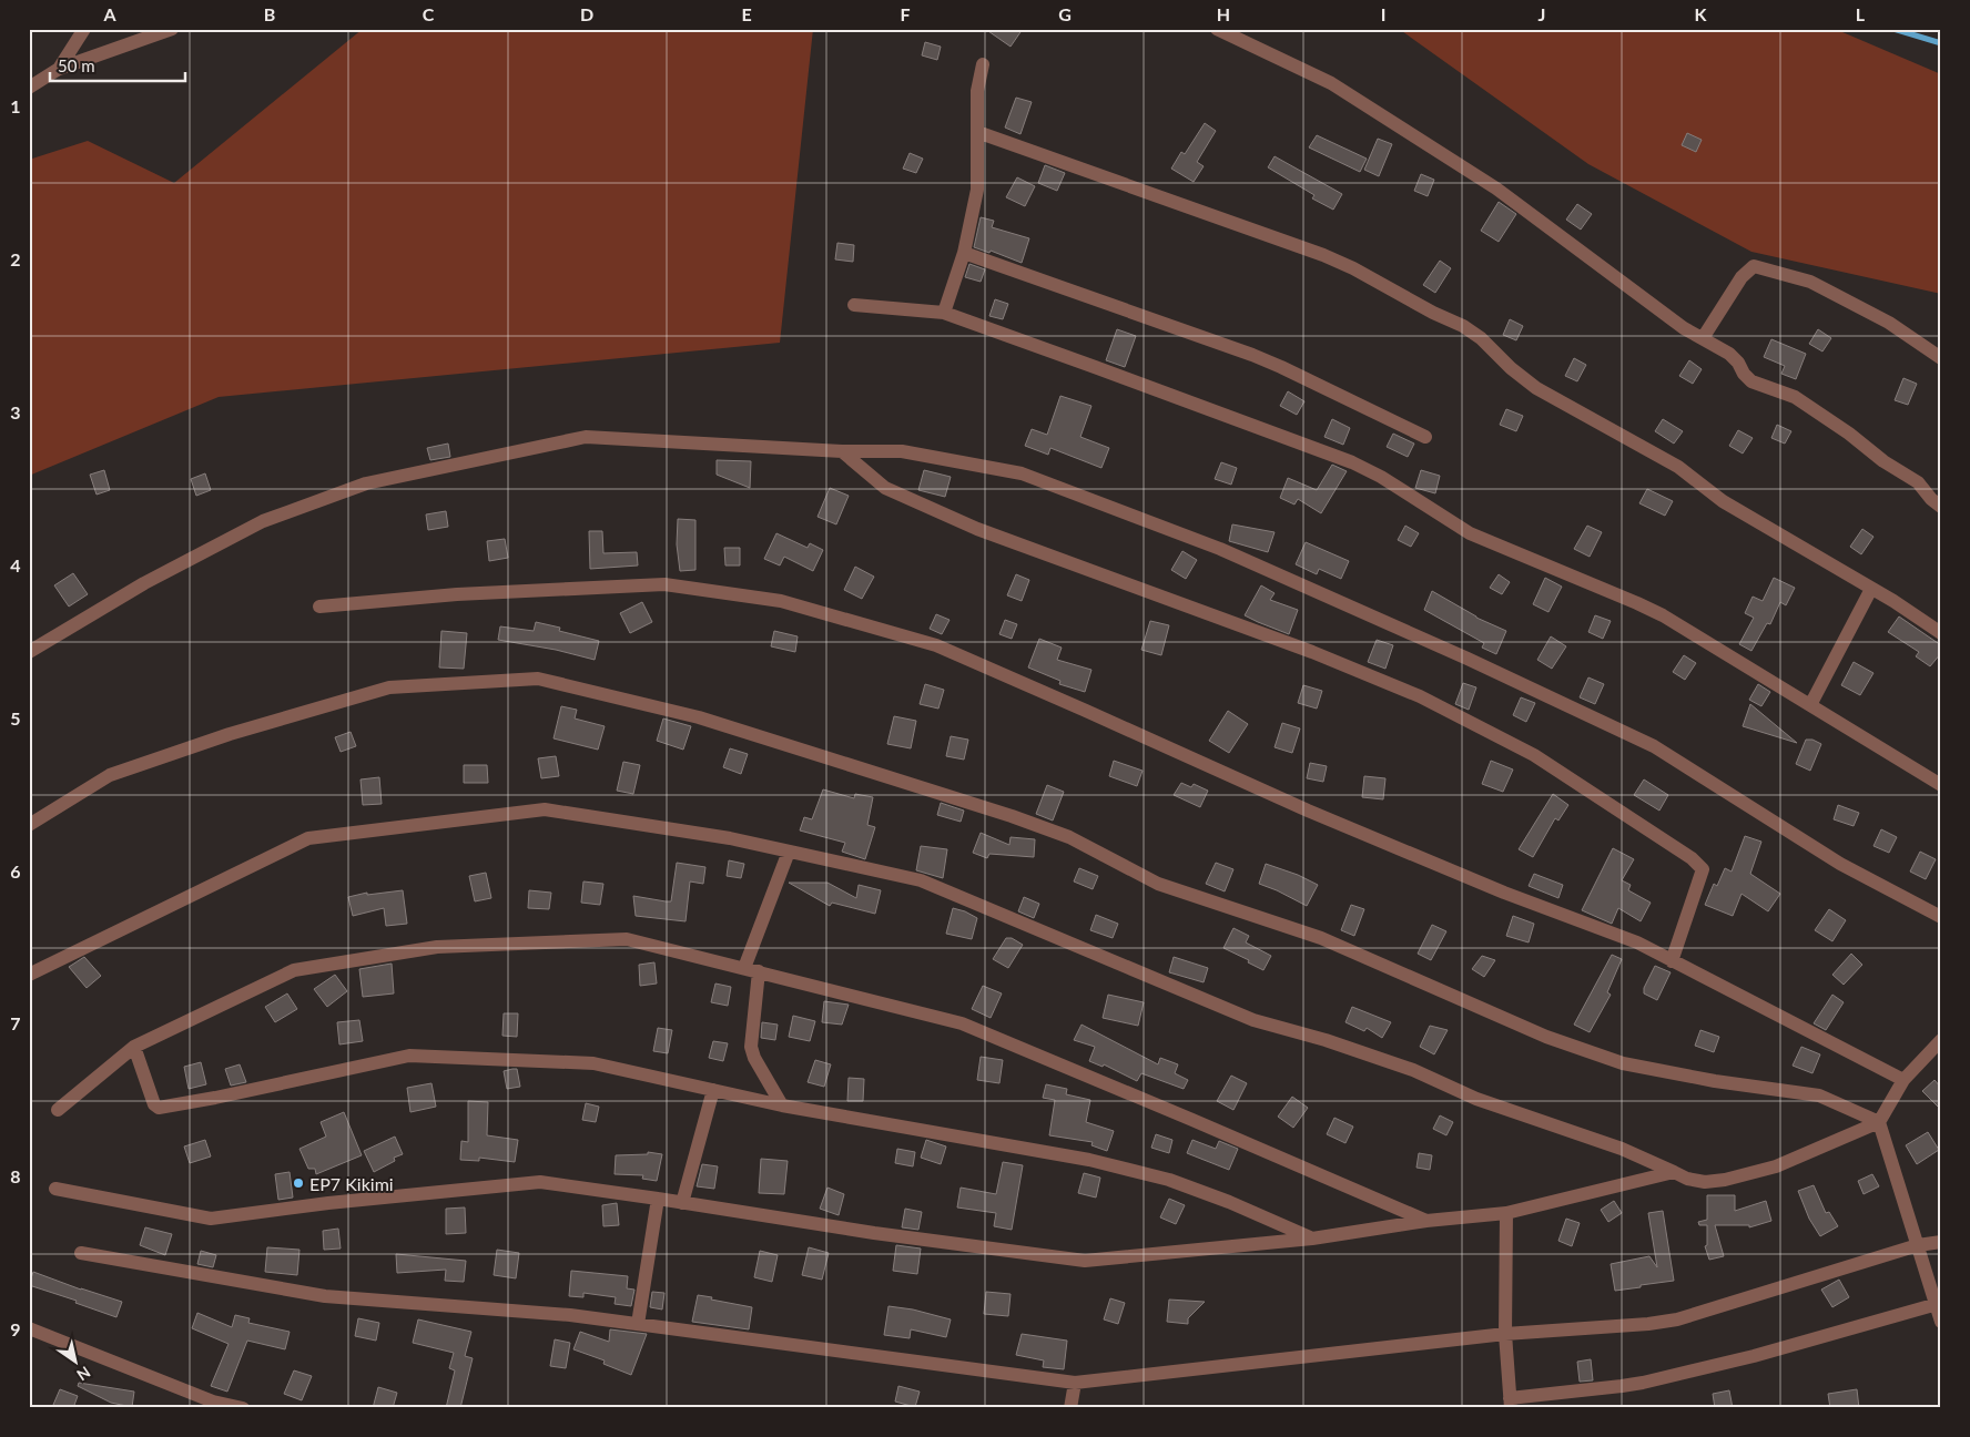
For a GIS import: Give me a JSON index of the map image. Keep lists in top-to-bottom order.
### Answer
{
  "places": ["EP7 Kikimi"],
  "scale_bar": "50 m",
  "north": "bottom right",
  "grid": {
    "columns": [
      "A",
      "B",
      "C",
      "D",
      "E",
      "F",
      "G",
      "H",
      "I",
      "J",
      "K",
      "L"
    ],
    "rows": [
      "1",
      "2",
      "3",
      "4",
      "5",
      "6",
      "7",
      "8",
      "9"
    ]
  }
}
